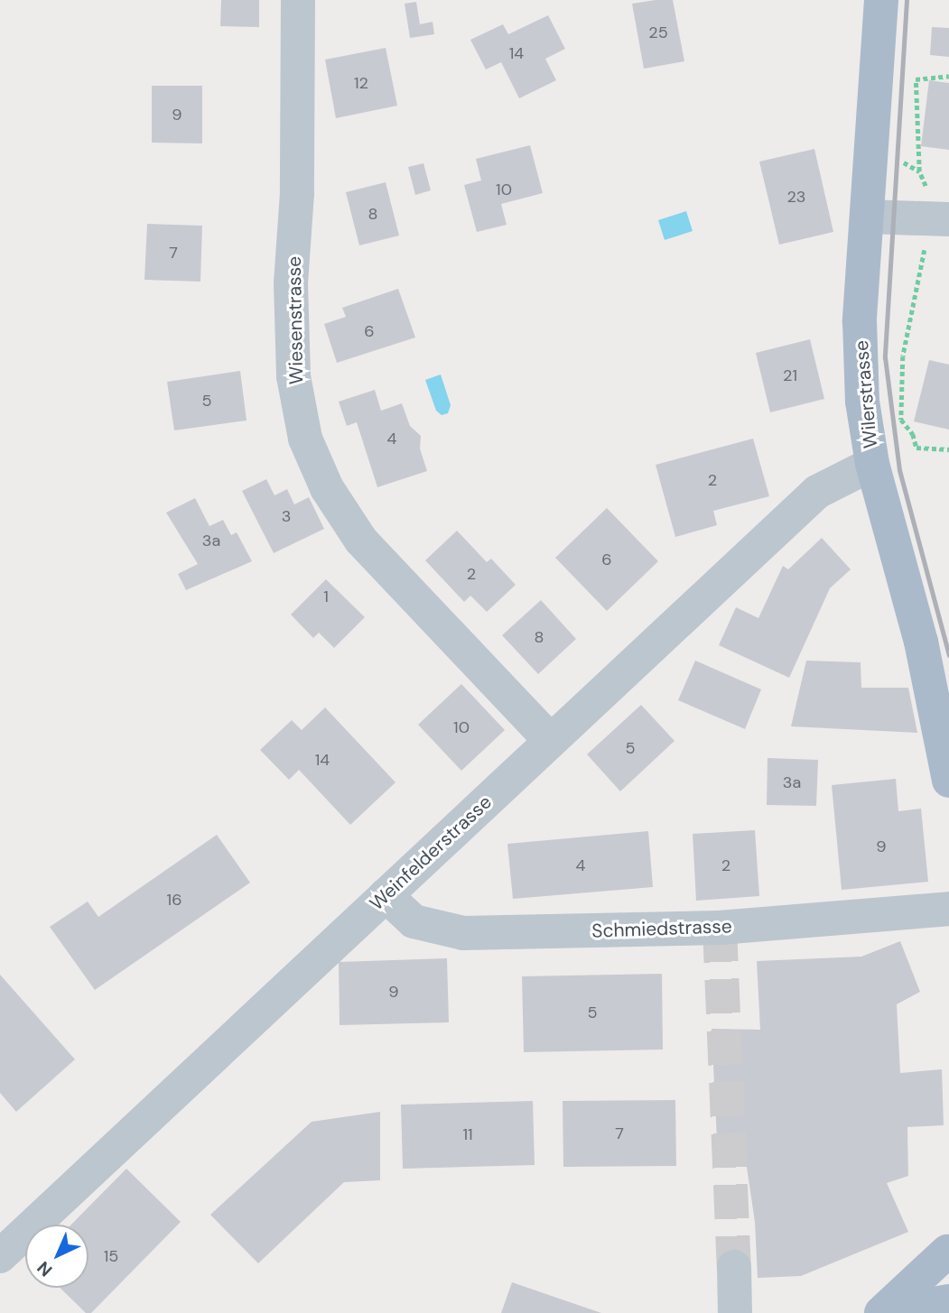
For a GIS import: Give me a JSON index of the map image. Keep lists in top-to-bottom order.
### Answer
{
  "streets": {
    "main road": ["Wilerstrasse"],
    "street": ["Wiesenstrasse", "Weinfelderstrasse", "Schmiedstrasse"]
  },
  "crossings": [
    ["Wiesenstrasse", "Weinfelderstrasse"],
    ["Wilerstrasse", "Weinfelderstrasse"],
    ["Weinfelderstrasse", "Schmiedstrasse"]
  ],
  "house_numbers": [
    "25",
    "14",
    "12",
    "9",
    "10",
    "23",
    "8",
    "7",
    "6",
    "21",
    "5",
    "4",
    "2",
    "3",
    "3a",
    "6",
    "2",
    "1",
    "8",
    "10",
    "5",
    "14",
    "3a",
    "9",
    "4",
    "2",
    "16",
    "9",
    "5",
    "7",
    "11",
    "15"
  ],
  "north": "bottom left"
}
